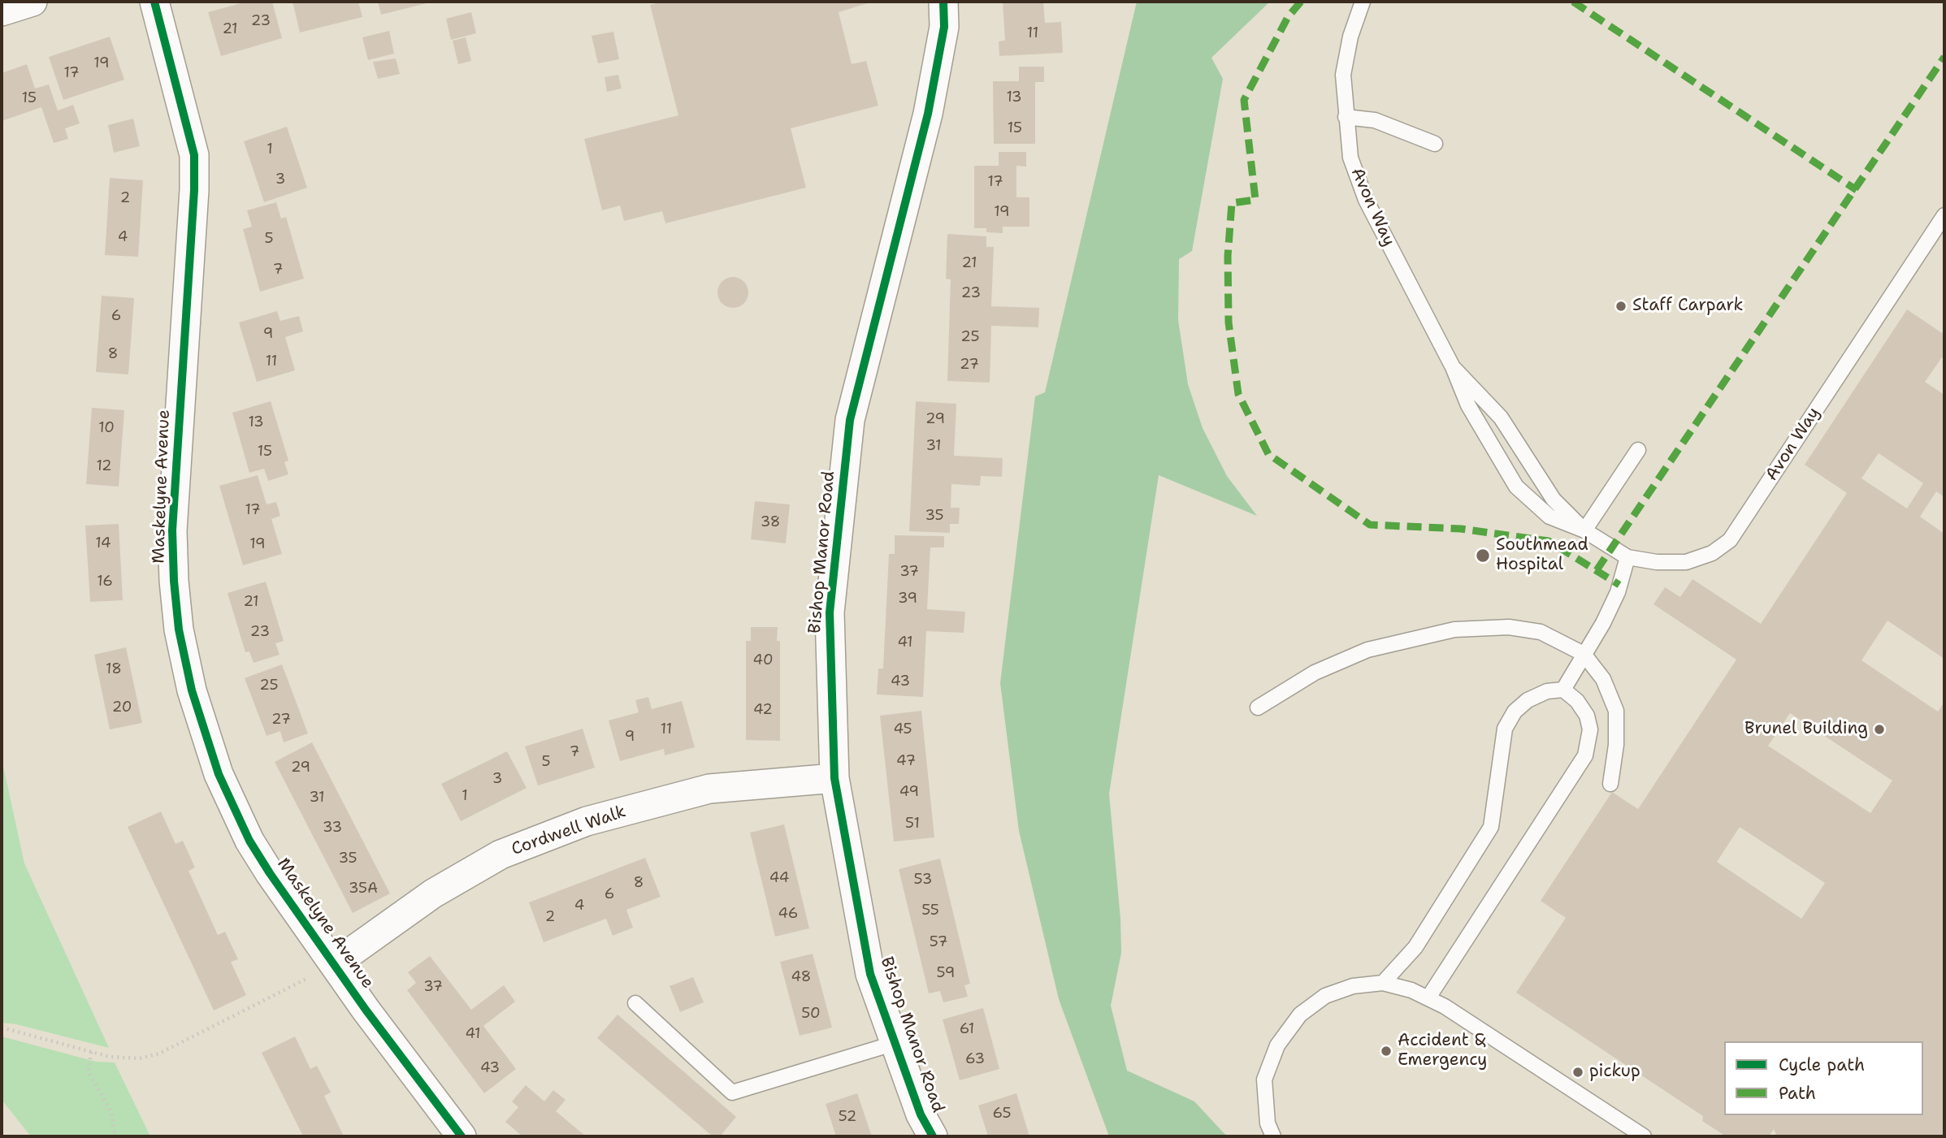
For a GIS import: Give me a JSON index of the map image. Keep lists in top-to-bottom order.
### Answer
{
  "streets": {
    "street": ["Maskelyne Avenue", "Bishop Manor Road", "Cordwell Walk"],
    "lane": ["Avon Way"]
  },
  "crossings": [
    ["Maskelyne Avenue", "Cordwell Walk"],
    ["Bishop Manor Road", "Cordwell Walk"]
  ],
  "places": [
    "Staff Carpark",
    "Southmead Hospital",
    "Brunel Building",
    "Accident & Emergency",
    "pickup"
  ],
  "house_numbers": [
    "23",
    "21",
    "11",
    "19",
    "17",
    "13",
    "15",
    "15",
    "1",
    "3",
    "17",
    "2",
    "19",
    "4",
    "5",
    "21",
    "7",
    "23",
    "6",
    "9",
    "25",
    "8",
    "11",
    "27",
    "29",
    "13",
    "10",
    "31",
    "15",
    "12",
    "17",
    "35",
    "38",
    "14",
    "19",
    "37",
    "16",
    "39",
    "21",
    "23",
    "41",
    "40",
    "18",
    "43",
    "25",
    "20",
    "42",
    "27",
    "11",
    "45",
    "9",
    "7",
    "47",
    "5",
    "29",
    "3",
    "49",
    "1",
    "31",
    "51",
    "33",
    "35",
    "44",
    "53",
    "8",
    "35A",
    "6",
    "4",
    "55",
    "46",
    "2",
    "57",
    "59",
    "48",
    "37",
    "50",
    "61",
    "41",
    "63",
    "43",
    "65",
    "52"
  ],
  "legend": ["Cycle path", "Path"]
}
